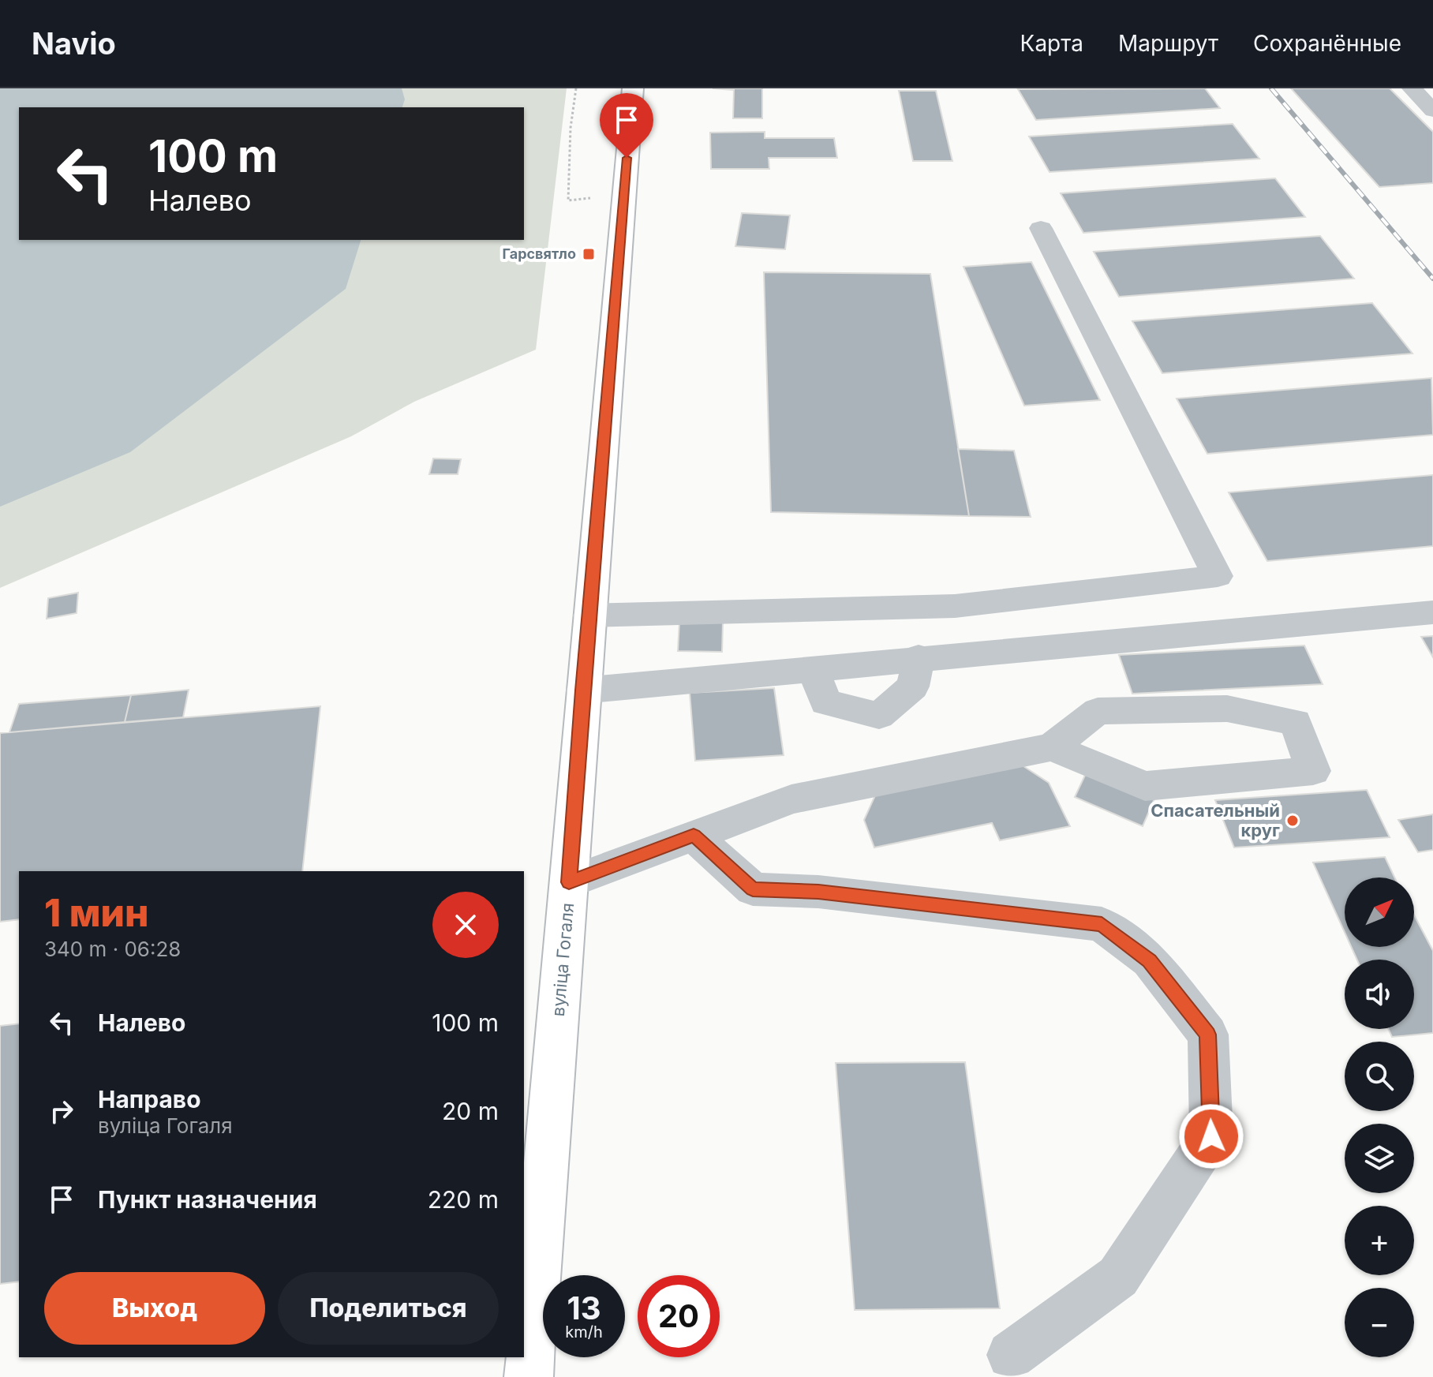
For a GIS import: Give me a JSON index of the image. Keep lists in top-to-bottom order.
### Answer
{
  "streets": {
    "main road": ["вуліца Гогаля"]
  },
  "places": {
    "transit": ["Гарсвятло"],
    "other": ["Спасательный круг"]
  },
  "north": "top right",
  "page": {
    "header": "Navio",
    "nav": ["Карта", "Маршрут", "Сохранённые"],
    "turn": ["100 m", "Налево"],
    "heading": ["1 мин", "340 m · 06:28"],
    "map_buttons": ["+", "−"],
    "list": [
      {
        "name": "Налево",
        "value": "100 m"
      },
      {
        "name": "Направо",
        "note": "вуліца Гогаля",
        "value": "20 m"
      },
      {
        "name": "Пункт назначения",
        "value": "220 m"
      }
    ],
    "buttons": ["Выход", "Поделиться"],
    "speed": "13 km/h",
    "limit": "20"
  }
}
